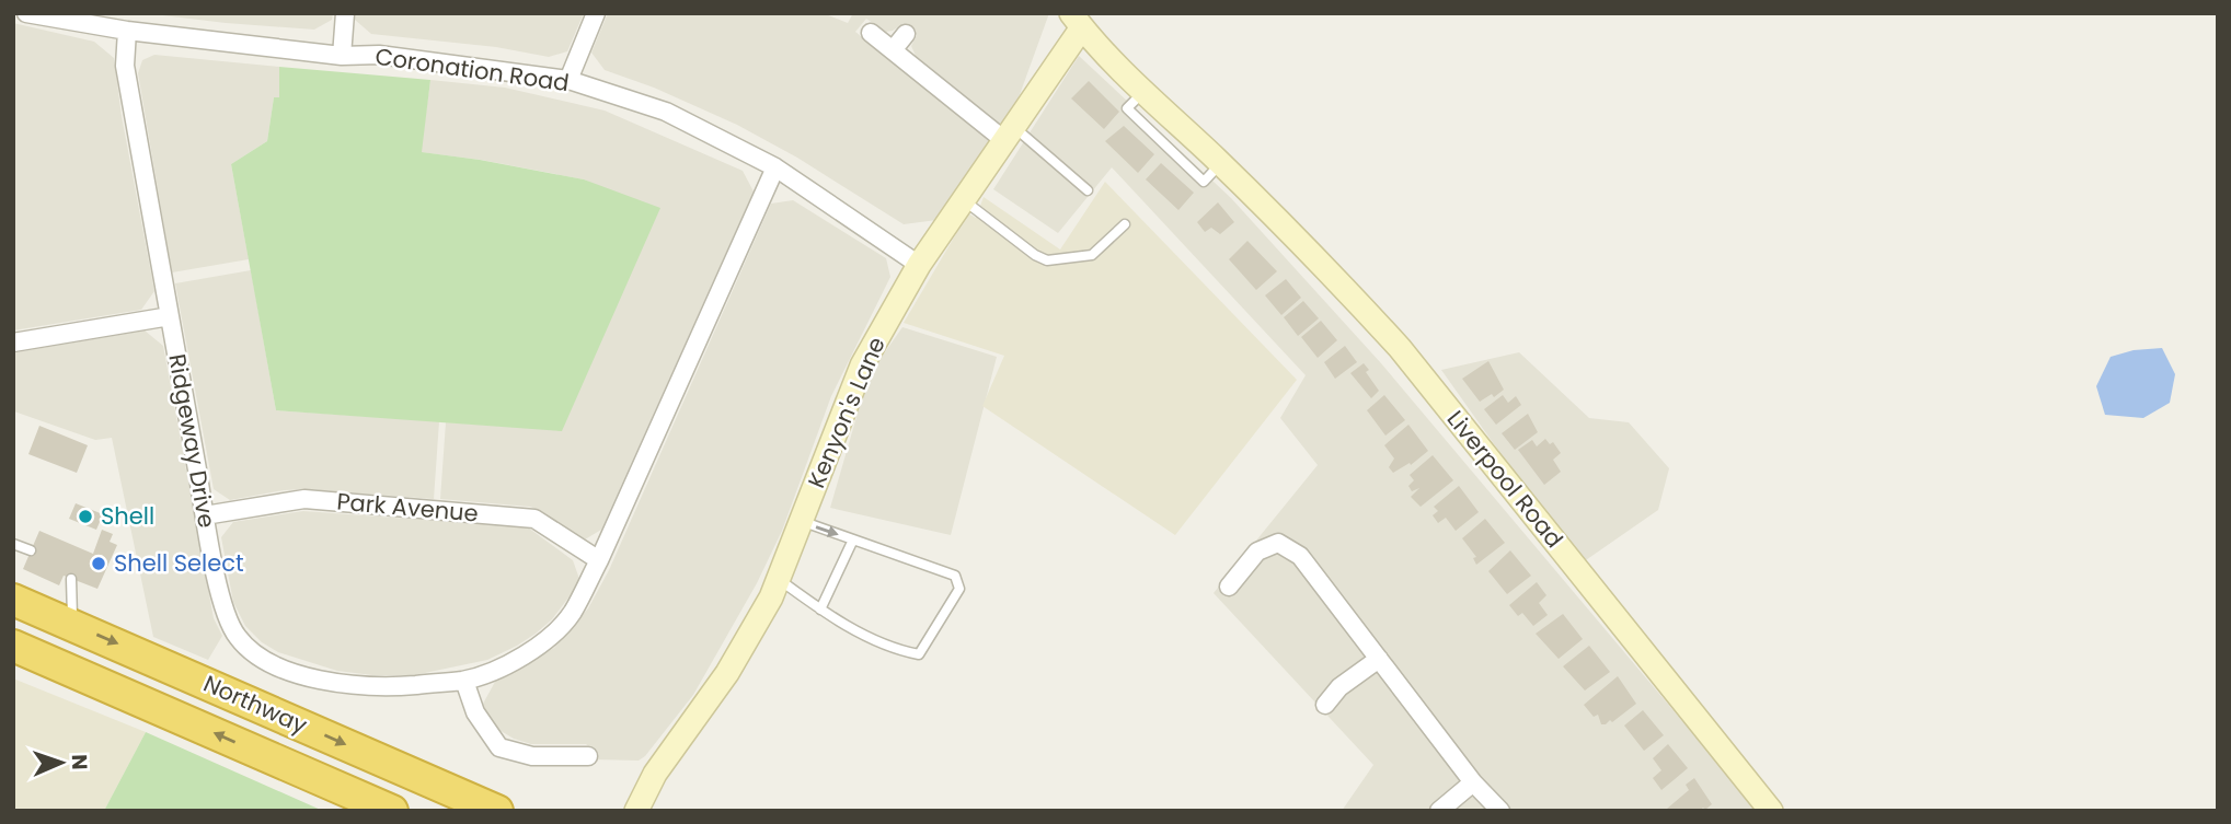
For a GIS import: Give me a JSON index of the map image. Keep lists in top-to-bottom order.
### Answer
{
  "streets": {
    "highway": ["Northway"],
    "main road": ["Kenyon's Lane", "Liverpool Road"],
    "street": ["Coronation Road", "Ridgeway Drive", "Park Avenue"]
  },
  "crossings": [
    ["Coronation Road", "Kenyon's Lane"],
    ["Coronation Road", "Ridgeway Drive"],
    ["Kenyon's Lane", "Liverpool Road"],
    ["Ridgeway Drive", "Park Avenue"]
  ],
  "places": ["Shell", "Shell Select"],
  "north": "right"
}
